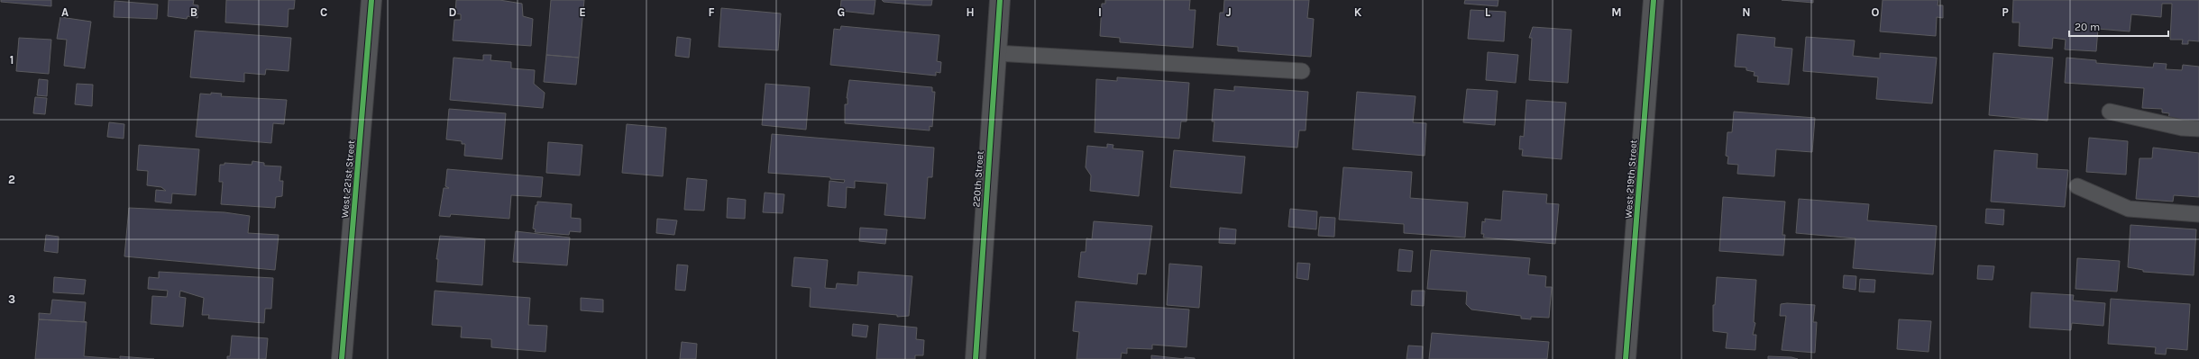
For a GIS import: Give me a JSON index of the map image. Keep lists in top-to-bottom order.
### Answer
{
  "streets": {
    "street": ["West 221st Street", "220th Street", "West 219th Street"]
  },
  "scale_bar": "20 m",
  "grid": {
    "columns": [
      "A",
      "B",
      "C",
      "D",
      "E",
      "F",
      "G",
      "H",
      "I",
      "J",
      "K",
      "L",
      "M",
      "N",
      "O",
      "P"
    ],
    "rows": ["1", "2", "3"]
  }
}
